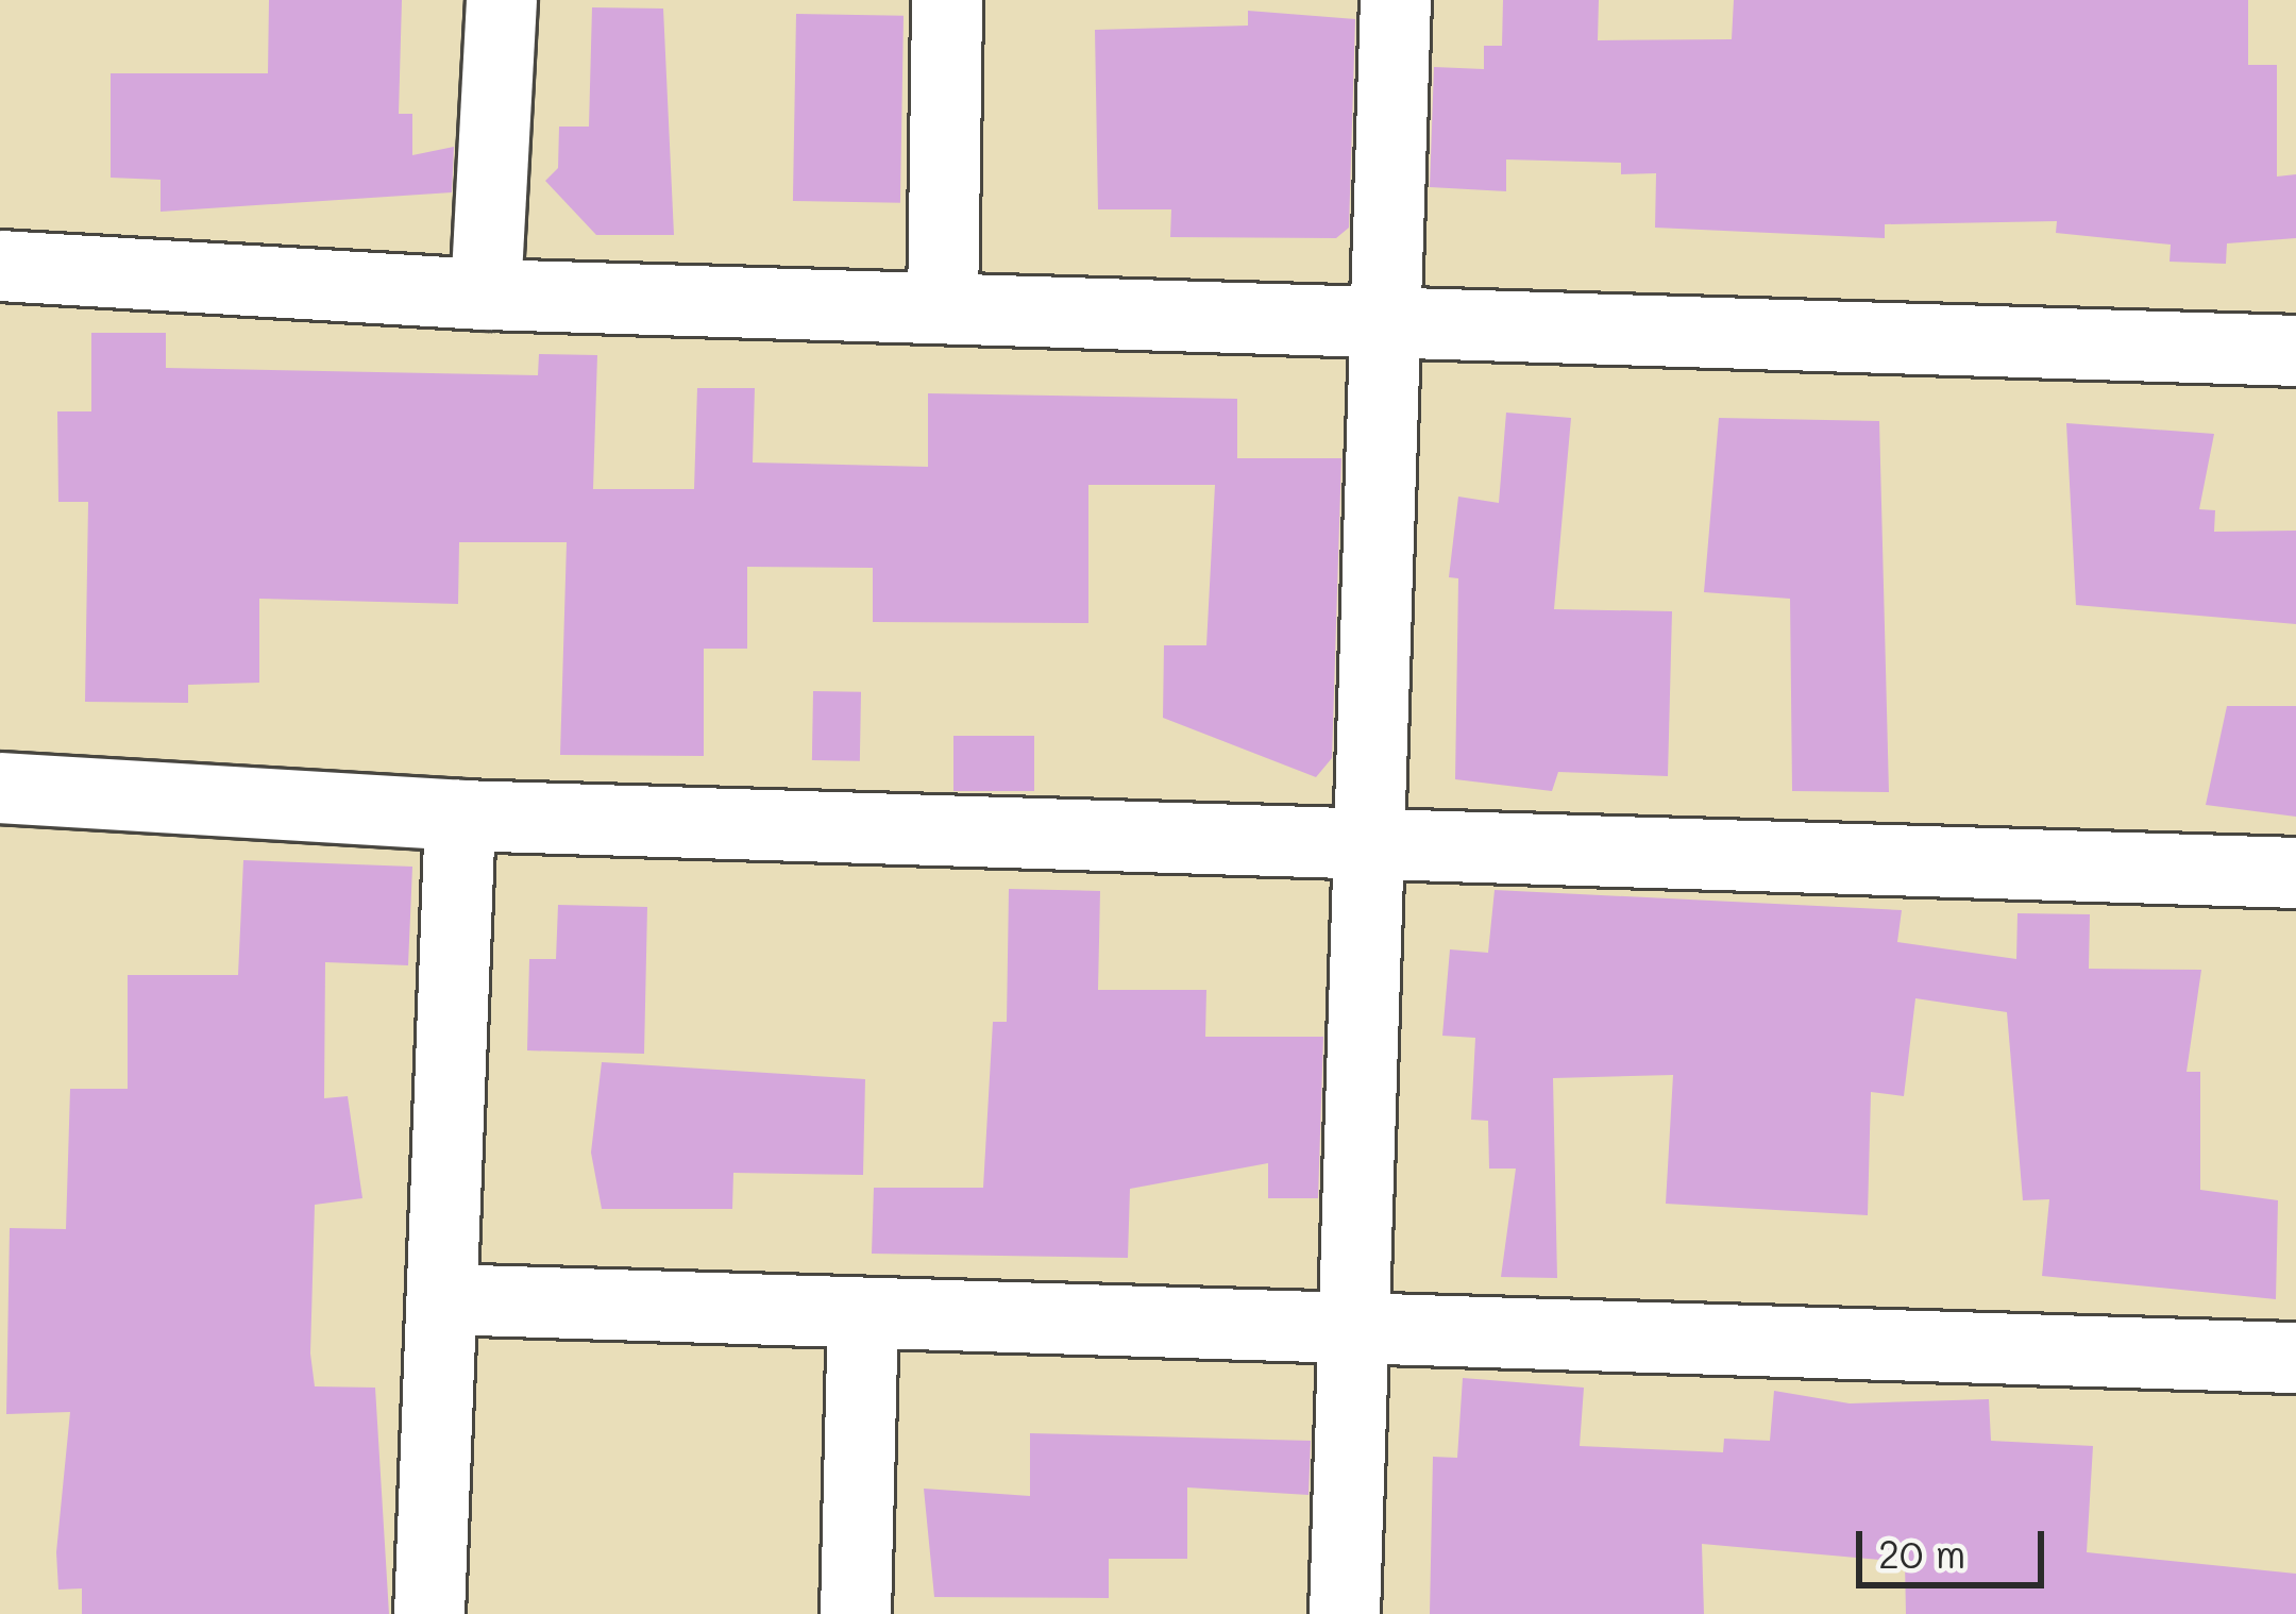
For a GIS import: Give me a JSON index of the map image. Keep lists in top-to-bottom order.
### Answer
{
  "scale_bar": "20 m"
}
